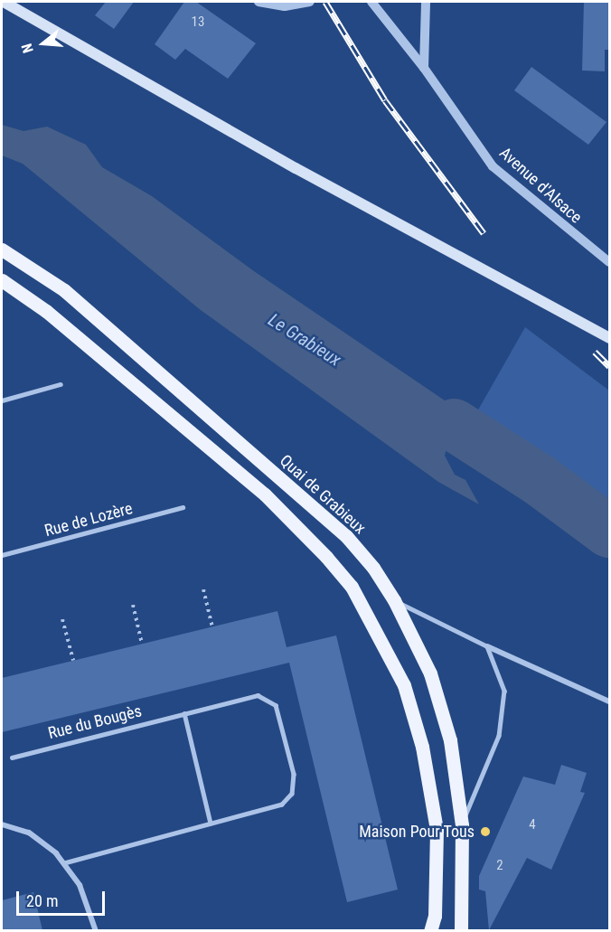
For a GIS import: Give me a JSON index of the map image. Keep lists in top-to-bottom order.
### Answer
{
  "streets": {
    "main road": ["Quai de Grabieux"],
    "street": ["Avenue d'Alsace"],
    "lane": ["Rue de Lozère", "Rue du Bougès"]
  },
  "water": ["Le Grabieux"],
  "places": ["Maison Pour Tous"],
  "house_numbers": ["13", "4", "2"],
  "scale_bar": "20 m",
  "north": "left"
}
